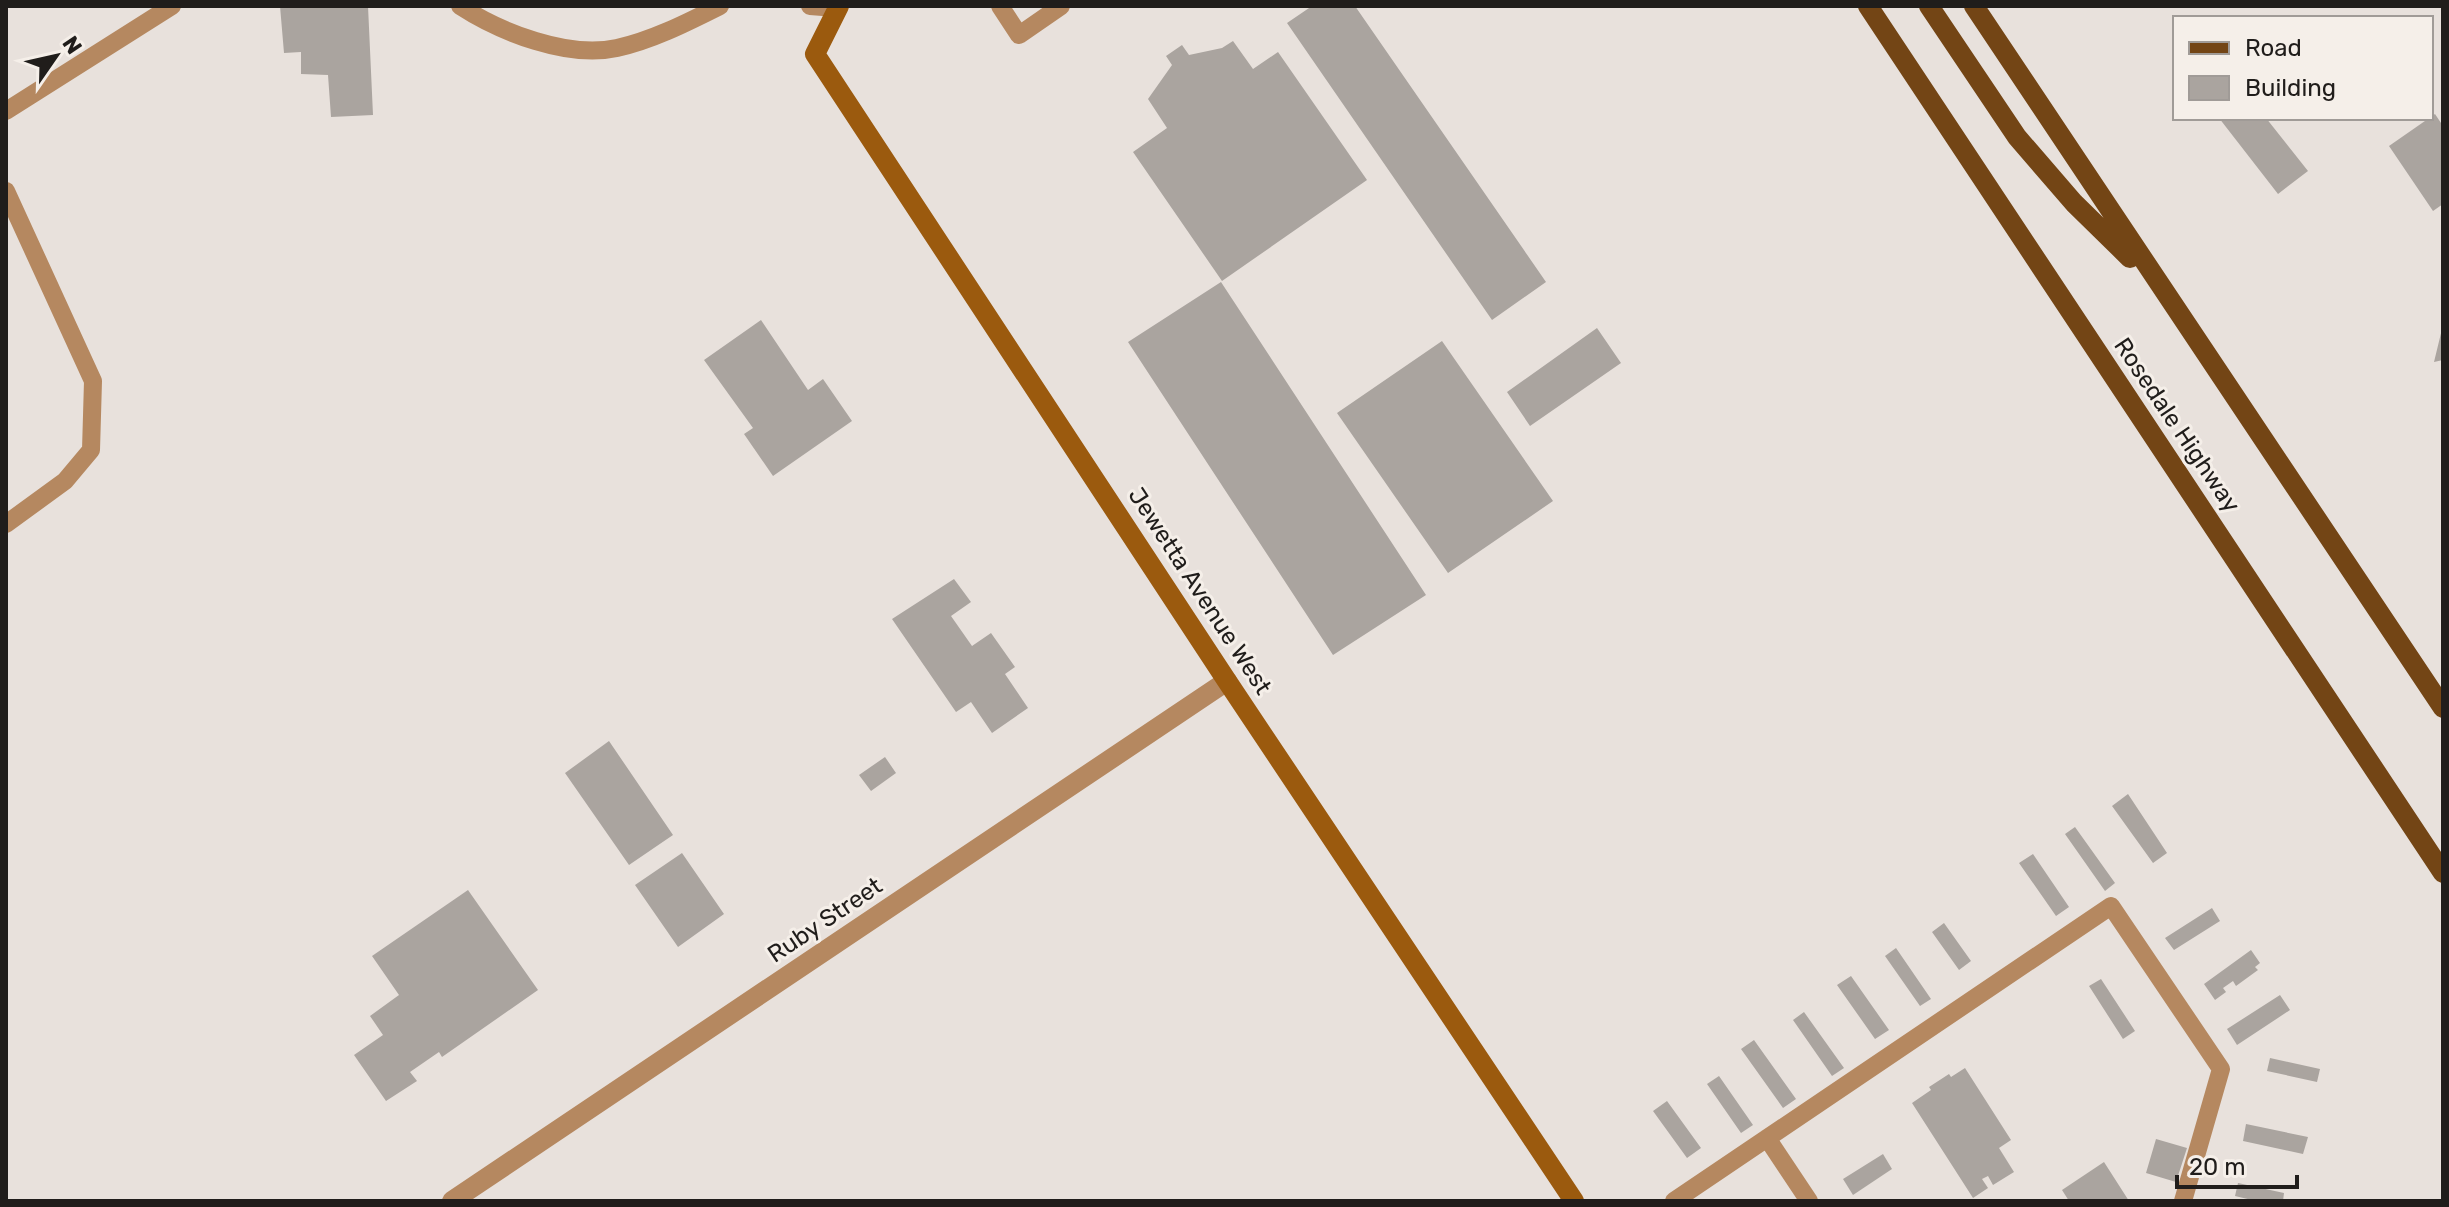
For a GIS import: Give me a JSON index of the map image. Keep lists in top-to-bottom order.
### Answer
{
  "streets": {
    "main road": ["Rosedale Highway"],
    "street": ["Jewetta Avenue West", "Ruby Street"]
  },
  "crossings": [
    ["Jewetta Avenue West", "Ruby Street"]
  ],
  "legend": ["Road", "Building"],
  "scale_bar": "20 m",
  "north": "top right"
}
